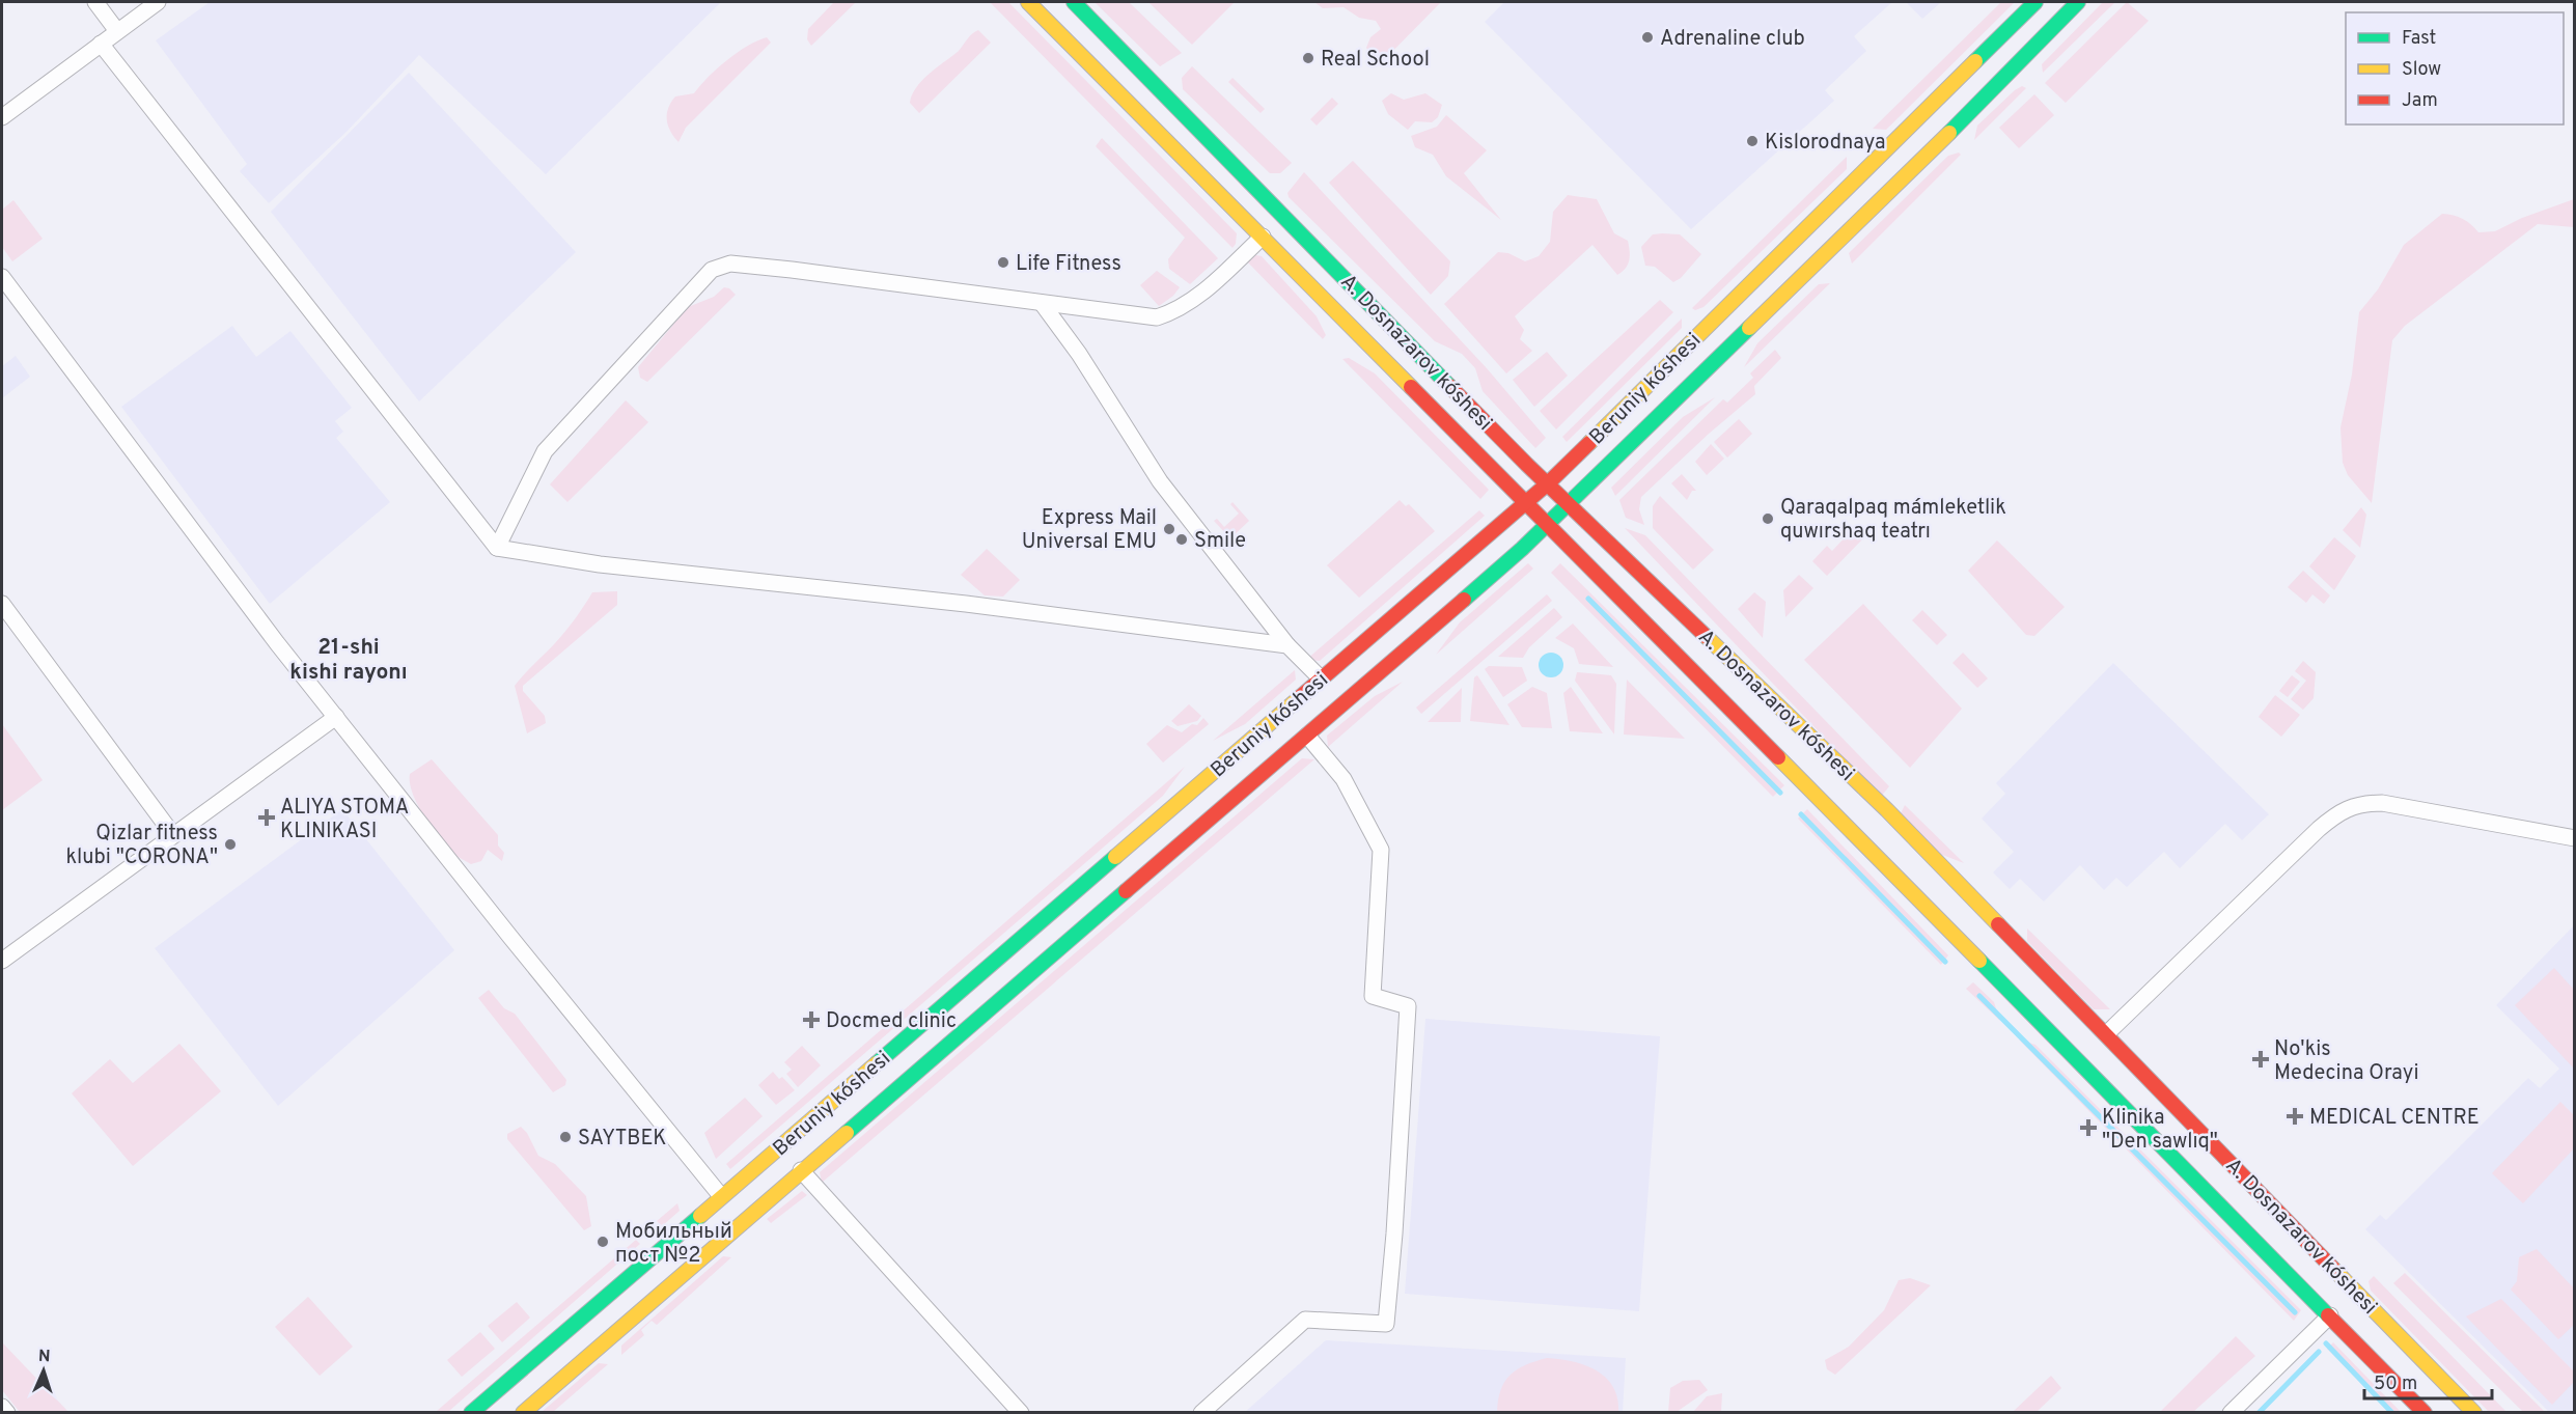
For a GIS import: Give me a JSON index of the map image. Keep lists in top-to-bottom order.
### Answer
{
  "streets": {
    "main road": ["A. Dosnazarov kóshesi", "Beruniy kóshesi"]
  },
  "crossings": [
    ["A. Dosnazarov kóshesi", "Beruniy kóshesi"]
  ],
  "districts": ["21-shi kishi rayonı"],
  "places": {
    "other": [
      "Adrenaline club",
      "Real School",
      "Kislorodnaya",
      "Life Fitness",
      "Qaraqalpaq mámleketlik quwırshaq teatrı",
      "Express Mail Universal EMU",
      "Smile",
      "Qizlar fitness klubi \"CORONA\"",
      "SAYTBEK",
      "Мобильный пост №2"
    ],
    "health": [
      "ALIYA STOMA KLINIKASI",
      "Docmed clinic",
      "No'kis Medecina Orayi",
      "MEDICAL CENTRE",
      "Klinika \"Den sawlıq\""
    ]
  },
  "legend": ["Fast", "Slow", "Jam"],
  "scale_bar": "50 m",
  "north": "top"
}
